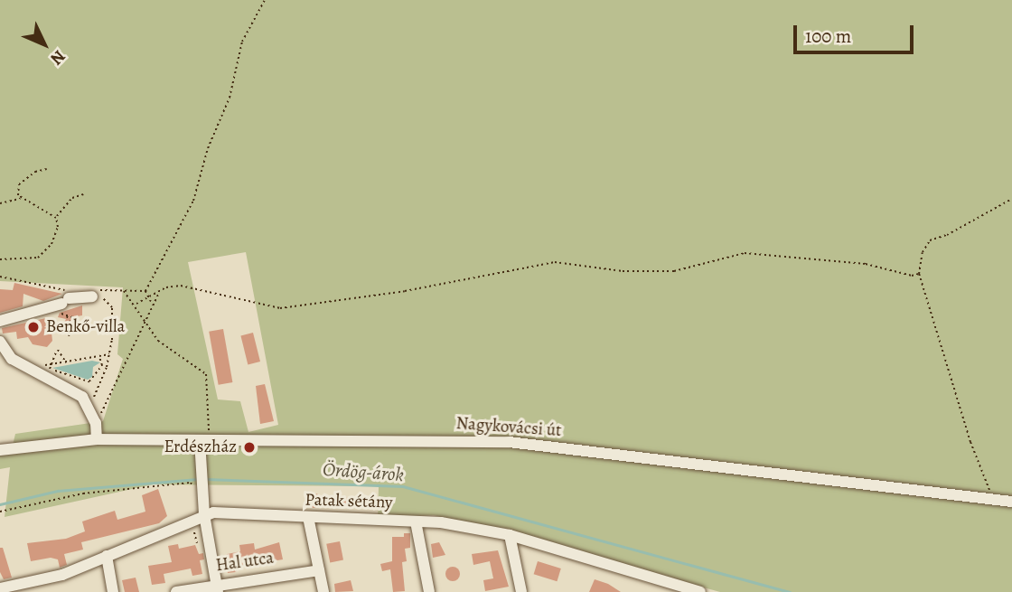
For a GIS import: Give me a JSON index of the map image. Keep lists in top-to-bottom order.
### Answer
{
  "streets": {
    "street": ["Nagykovácsi út", "Patak sétány", "Hal utca"]
  },
  "water": ["Ördög-árok"],
  "places": ["Benkő-villa", "Erdészház"],
  "scale_bar": "100 m",
  "north": "bottom right"
}
